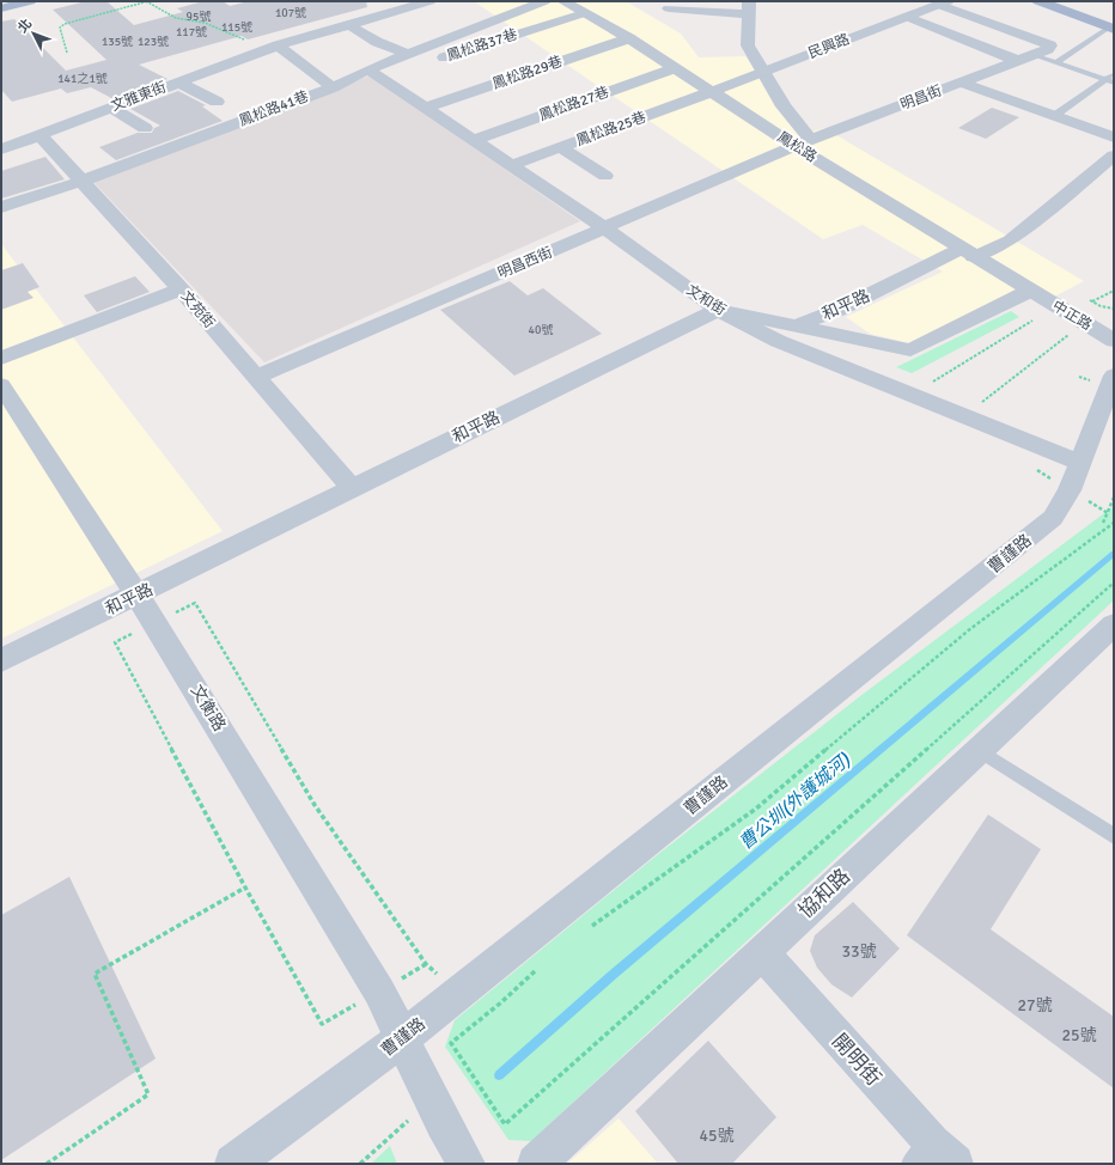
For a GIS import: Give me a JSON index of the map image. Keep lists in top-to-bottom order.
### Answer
{
  "streets": {
    "street": [
      "鳳松路37巷",
      "民興路",
      "鳳松路29巷",
      "文雅東街",
      "明昌街",
      "鳳松路27巷",
      "鳳松路41巷",
      "鳳松路25巷",
      "鳳松路",
      "明昌西街",
      "文和街",
      "和平路",
      "文苑街",
      "中正路",
      "曹謹路",
      "文衡路",
      "協和路",
      "開明街"
    ]
  },
  "crossings": [
    ["鳳松路37巷", "鳳松路"],
    ["民興路", "鳳松路25巷"],
    ["民興路", "鳳松路"],
    ["鳳松路29巷", "鳳松路"],
    ["鳳松路29巷", "文和街"],
    ["文雅東街", "文苑街"],
    ["明昌街", "鳳松路"],
    ["明昌街", "明昌西街"],
    ["鳳松路27巷", "鳳松路"],
    ["鳳松路27巷", "文和街"],
    ["鳳松路41巷", "文和街"],
    ["鳳松路41巷", "文苑街"],
    ["鳳松路25巷", "鳳松路"],
    ["鳳松路25巷", "文和街"],
    ["鳳松路", "明昌西街"],
    ["鳳松路", "和平路"],
    ["鳳松路", "中正路"],
    ["明昌西街", "文和街"],
    ["明昌西街", "文苑街"],
    ["文和街", "和平路"],
    ["文和街", "曹謹路"],
    ["和平路", "文苑街"],
    ["和平路", "文衡路"],
    ["曹謹路", "文衡路"],
    ["協和路", "開明街"]
  ],
  "water": ["曹公圳(外護城河)"],
  "house_numbers": [
    "107號",
    "95號",
    "115號",
    "117號",
    "135號",
    "123號",
    "141之1號",
    "40號",
    "33號",
    "27號",
    "25號",
    "45號"
  ],
  "north": "top left"
}
